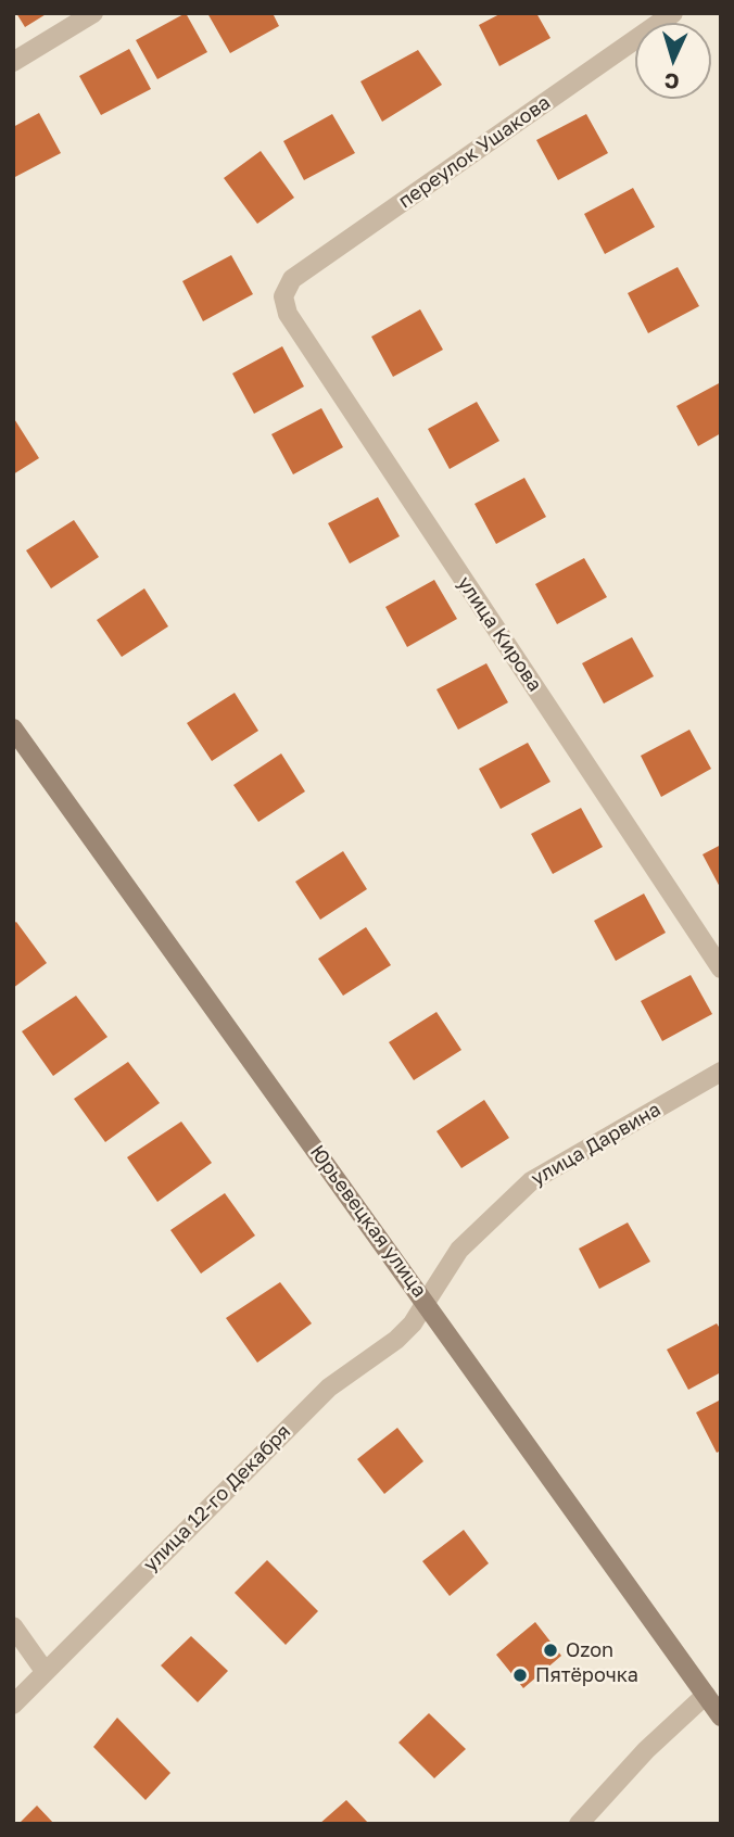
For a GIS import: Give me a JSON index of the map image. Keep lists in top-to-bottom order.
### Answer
{
  "streets": {
    "main road": ["Юрьевецкая улица"],
    "street": [
      "переулок Ушакова",
      "улица Кирова",
      "улица Дарвина",
      "улица 12-го Декабря"
    ]
  },
  "crossings": [
    ["переулок Ушакова", "улица Кирова"],
    ["улица Дарвина", "Юрьевецкая улица"],
    ["улица Дарвина", "улица 12-го Декабря"],
    ["Юрьевецкая улица", "улица 12-го Декабря"]
  ],
  "places": ["Ozon", "Пятёрочка"],
  "north": "bottom"
}
